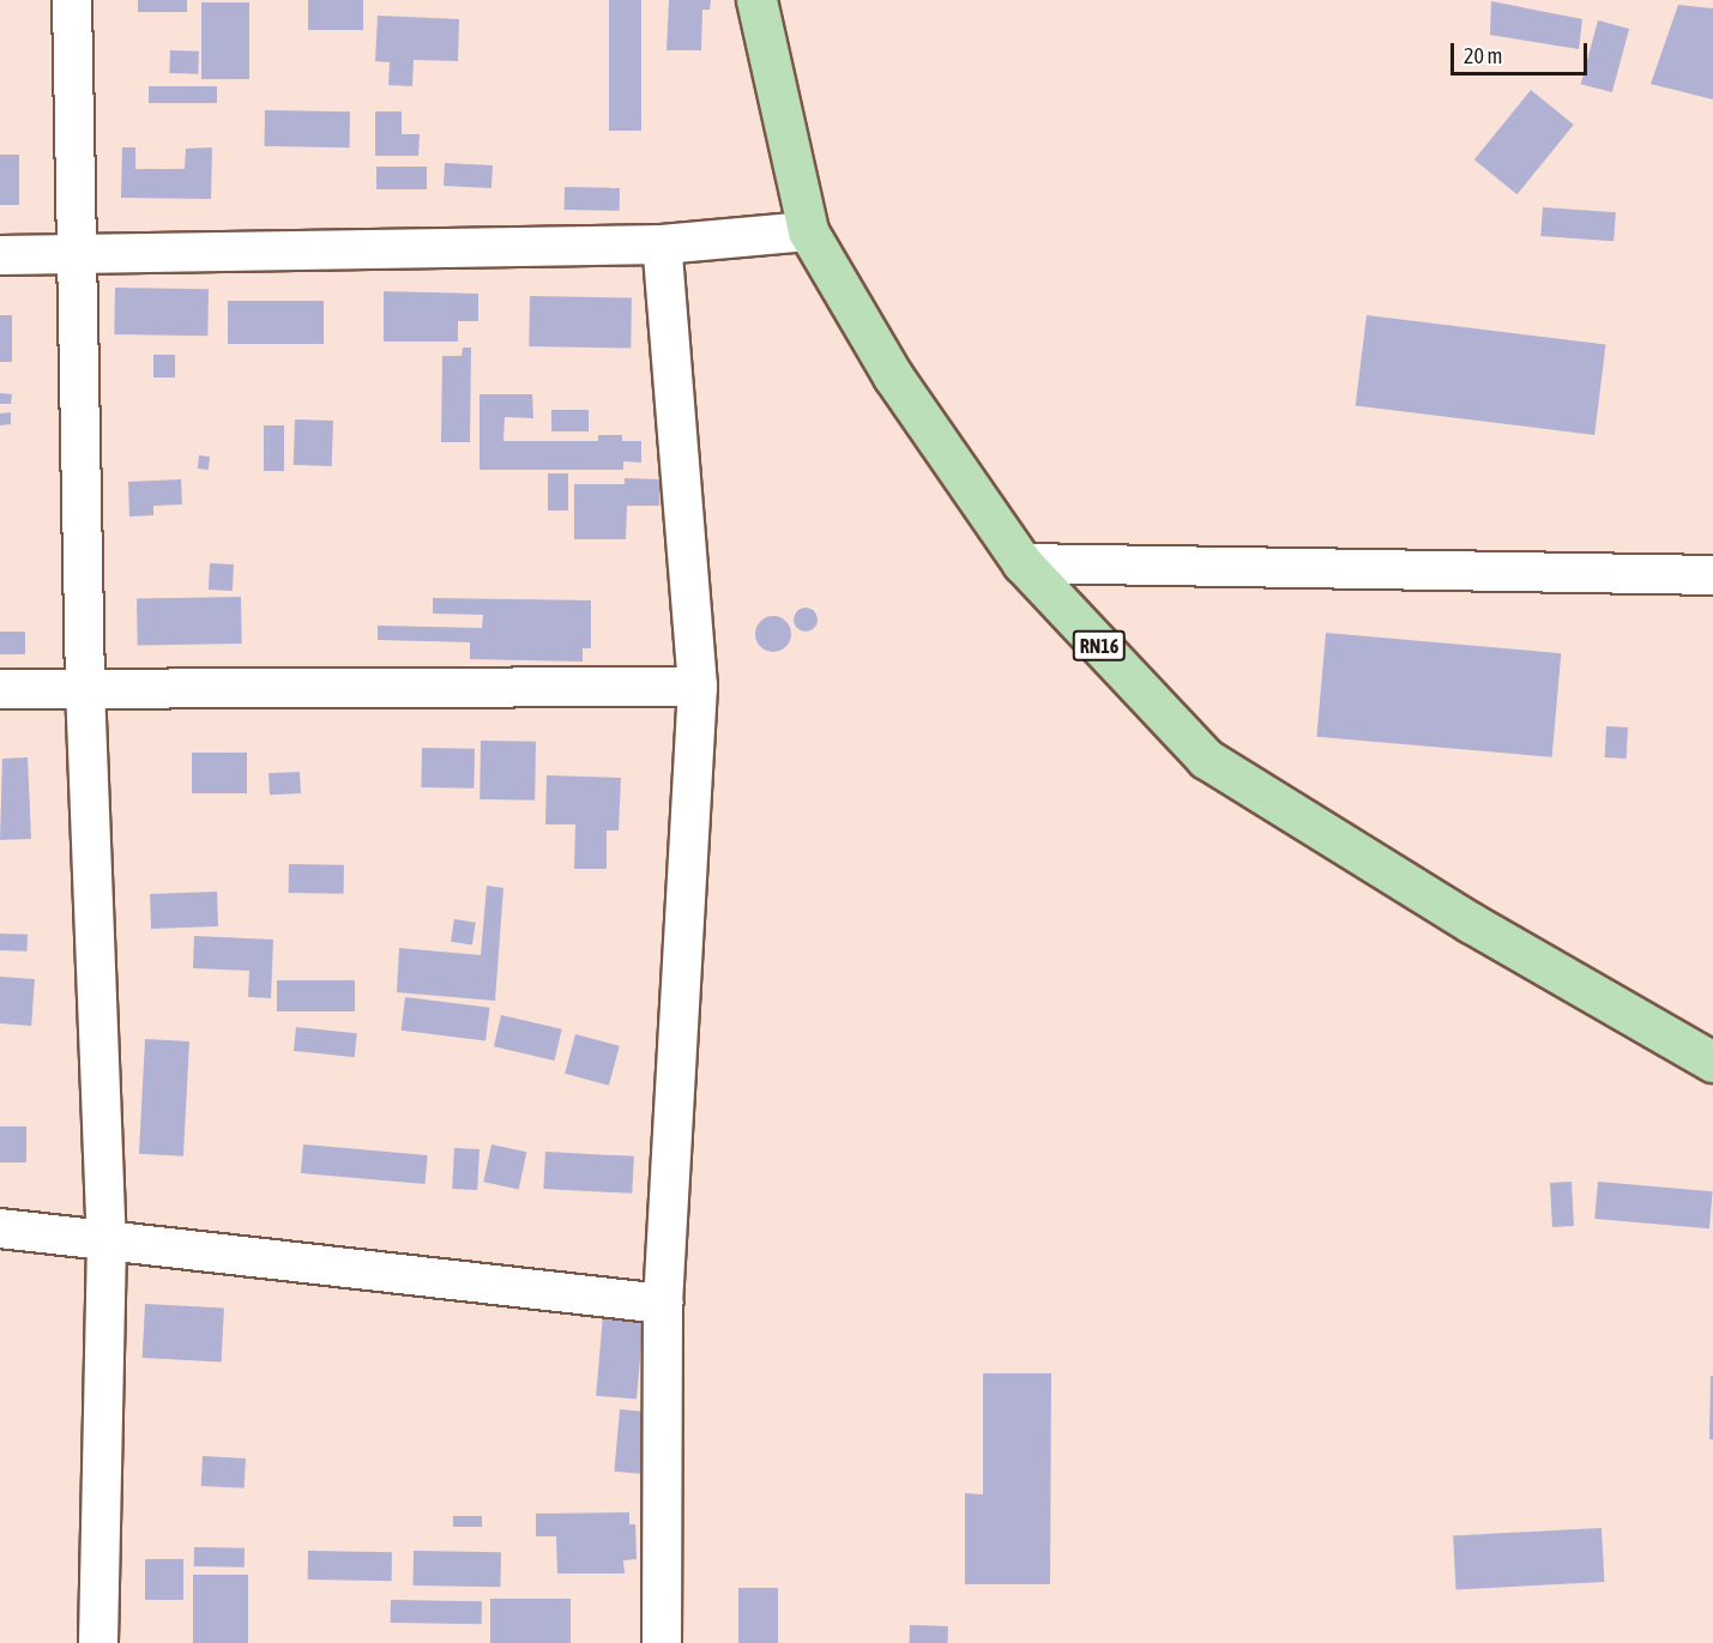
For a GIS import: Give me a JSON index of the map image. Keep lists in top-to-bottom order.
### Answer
{
  "streets": {
    "main road": ["RN16"]
  },
  "scale_bar": "20 m"
}
